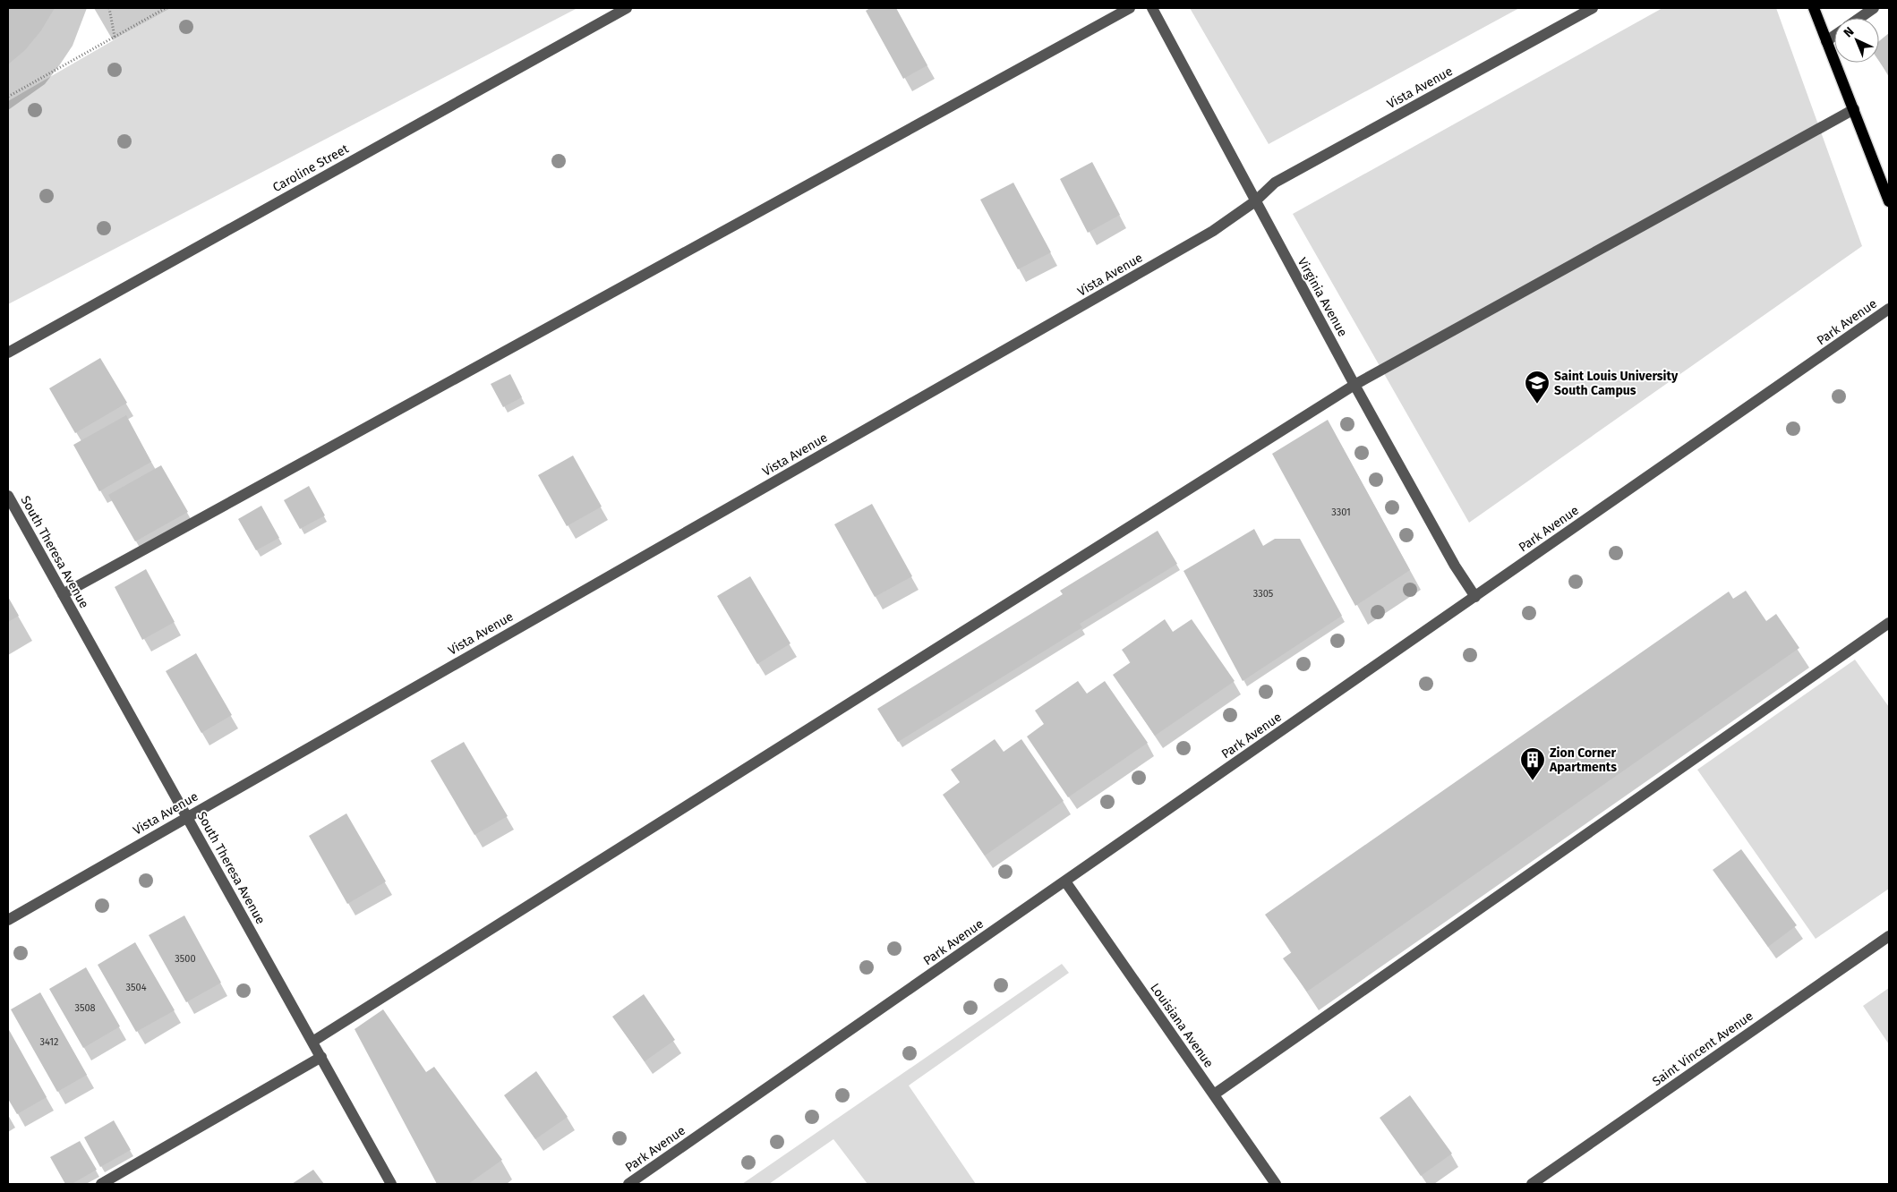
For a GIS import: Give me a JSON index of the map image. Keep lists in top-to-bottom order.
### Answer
{
  "streets": {
    "street": [
      "Vista Avenue",
      "Caroline Street",
      "Virginia Avenue",
      "Park Avenue",
      "South Theresa Avenue",
      "Louisiana Avenue",
      "Saint Vincent Avenue"
    ]
  },
  "crossings": [
    ["Vista Avenue", "Virginia Avenue"],
    ["Vista Avenue", "South Theresa Avenue"],
    ["Virginia Avenue", "Park Avenue"],
    ["Park Avenue", "Louisiana Avenue"]
  ],
  "places": {
    "school or university": ["Saint Louis University South Campus"],
    "building": ["Zion Corner Apartments"]
  },
  "house_numbers": [
    "3301",
    "3305",
    "3500",
    "3504",
    "3508",
    "3412"
  ],
  "north": "top left"
}
